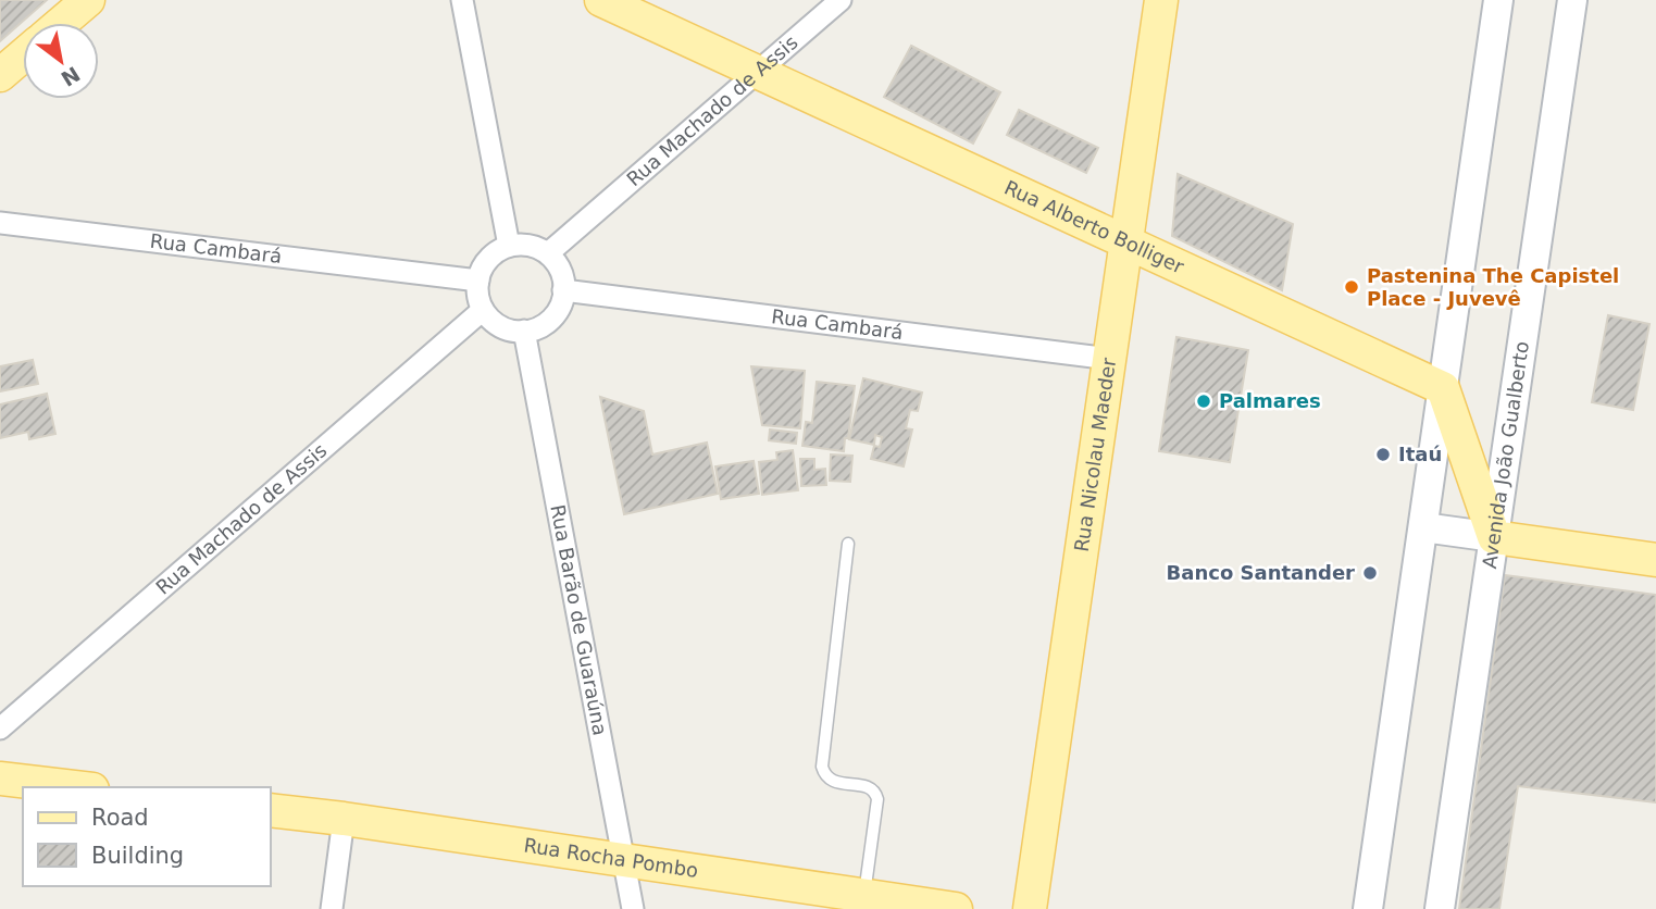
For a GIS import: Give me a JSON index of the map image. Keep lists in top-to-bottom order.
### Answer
{
  "streets": {
    "main road": ["Rua Alberto Bolliger", "Rua Nicolau Maeder", "Rua Rocha Pombo"],
    "street": [
      "Rua Machado de Assis",
      "Rua Cambará",
      "Avenida João Gualberto",
      "Rua Barão de Guaraúna"
    ]
  },
  "crossings": [
    ["Rua Machado de Assis", "Rua Alberto Bolliger"],
    ["Rua Machado de Assis", "Rua Cambará"],
    ["Rua Machado de Assis", "Rua Barão de Guaraúna"],
    ["Rua Alberto Bolliger", "Rua Nicolau Maeder"],
    ["Rua Cambará", "Rua Nicolau Maeder"],
    ["Rua Cambará", "Rua Barão de Guaraúna"],
    ["Rua Barão de Guaraúna", "Rua Rocha Pombo"]
  ],
  "places": [
    "Pastenina The Capistel Place - Juvevê",
    "Palmares",
    "Itaú",
    "Banco Santander"
  ],
  "legend": ["Road", "Building"],
  "north": "bottom right"
}
